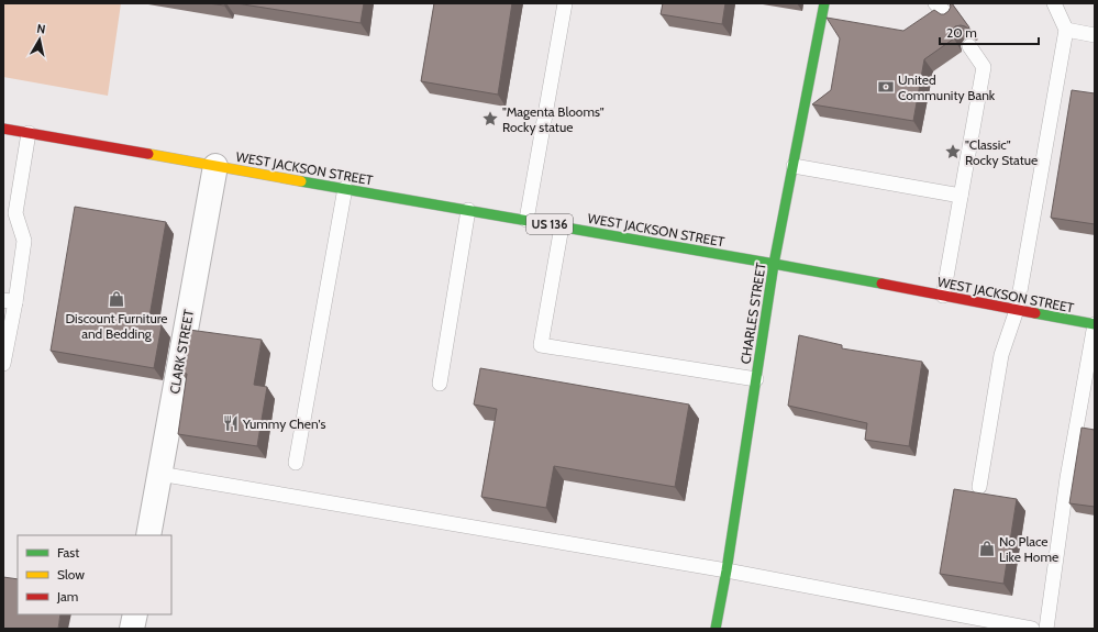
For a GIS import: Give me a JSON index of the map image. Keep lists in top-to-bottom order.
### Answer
{
  "streets": {
    "main road": ["WEST JACKSON STREET", "US 136", "CHARLES STREET"],
    "street": ["CLARK STREET"]
  },
  "crossings": [
    ["WEST JACKSON STREET", "CHARLES STREET"],
    ["WEST JACKSON STREET", "CLARK STREET"]
  ],
  "places": {
    "bank": ["United Community Bank"],
    "place": ["\"Magenta Blooms\" Rocky statue", "\"Classic\" Rocky Statue"],
    "shop": ["Discount Furniture and Bedding", "No Place Like Home"],
    "restaurant": ["Yummy Chen's"]
  },
  "legend": ["Fast", "Slow", "Jam"],
  "scale_bar": "20 m",
  "north": "top"
}
